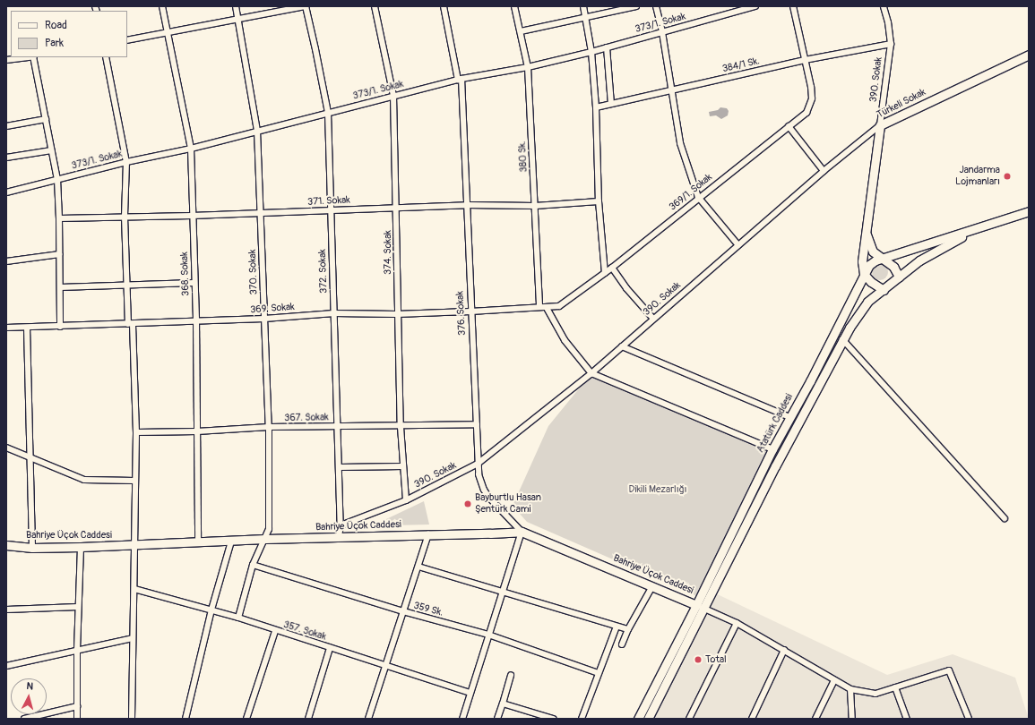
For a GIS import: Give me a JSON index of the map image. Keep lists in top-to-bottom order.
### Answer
{
  "streets": {
    "main road": ["Türkeli Sokak", "Atatürk Caddesi", "Bahriye Üçok Caddesi"],
    "street": [
      "373/1. Sokak",
      "384/1 Sk.",
      "390. Sokak",
      "380 Sk.",
      "369/1. Sokak",
      "371. Sokak",
      "374. Sokak",
      "372. Sokak",
      "370. Sokak",
      "368. Sokak",
      "369. Sokak",
      "376. Sokak",
      "367. Sokak",
      "359 Sk.",
      "357. Sokak"
    ]
  },
  "crossings": [
    ["373/1. Sokak", "380 Sk."],
    ["373/1. Sokak", "374. Sokak"],
    ["373/1. Sokak", "372. Sokak"],
    ["373/1. Sokak", "370. Sokak"],
    ["373/1. Sokak", "368. Sokak"],
    ["373/1. Sokak", "376. Sokak"],
    ["384/1 Sk.", "390. Sokak"],
    ["384/1 Sk.", "369/1. Sokak"],
    ["390. Sokak", "Türkeli Sokak"],
    ["390. Sokak", "374. Sokak"],
    ["390. Sokak", "372. Sokak"],
    ["390. Sokak", "376. Sokak"],
    ["Türkeli Sokak", "Atatürk Caddesi"],
    ["380 Sk.", "369/1. Sokak"],
    ["380 Sk.", "371. Sokak"],
    ["380 Sk.", "369. Sokak"],
    ["369/1. Sokak", "369. Sokak"],
    ["371. Sokak", "374. Sokak"],
    ["371. Sokak", "372. Sokak"],
    ["371. Sokak", "370. Sokak"],
    ["371. Sokak", "368. Sokak"],
    ["371. Sokak", "376. Sokak"],
    ["374. Sokak", "369. Sokak"],
    ["374. Sokak", "367. Sokak"],
    ["372. Sokak", "369. Sokak"],
    ["372. Sokak", "367. Sokak"],
    ["372. Sokak", "Bahriye Üçok Caddesi"],
    ["370. Sokak", "369. Sokak"],
    ["370. Sokak", "367. Sokak"],
    ["370. Sokak", "Bahriye Üçok Caddesi"],
    ["370. Sokak", "359 Sk."],
    ["370. Sokak", "357. Sokak"],
    ["368. Sokak", "369. Sokak"],
    ["368. Sokak", "367. Sokak"],
    ["368. Sokak", "Bahriye Üçok Caddesi"],
    ["369. Sokak", "376. Sokak"],
    ["376. Sokak", "367. Sokak"],
    ["376. Sokak", "Bahriye Üçok Caddesi"],
    ["Atatürk Caddesi", "Bahriye Üçok Caddesi"]
  ],
  "parks": ["Dikili Mezarlığı"],
  "places": ["Jandarma Lojmanları", "Bayburtlu Hasan Şentürk Cami", "Total"],
  "legend": ["Road", "Park"],
  "north": "top"
}
